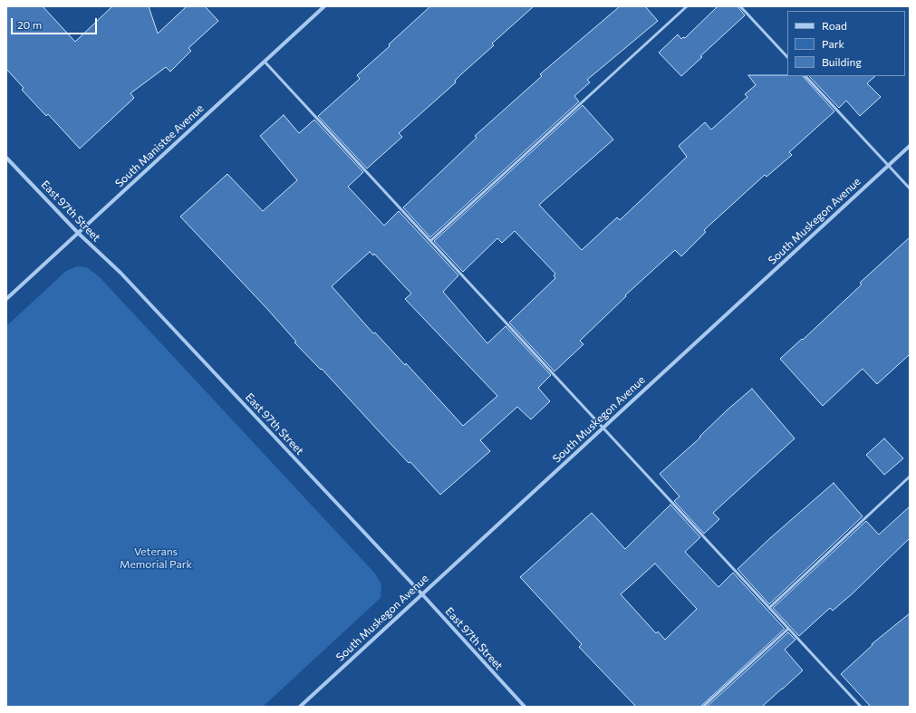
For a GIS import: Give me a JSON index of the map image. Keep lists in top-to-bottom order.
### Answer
{
  "streets": {
    "street": ["South Manistee Avenue", "East 97th Street", "South Muskegon Avenue"]
  },
  "crossings": [
    ["South Manistee Avenue", "East 97th Street"],
    ["East 97th Street", "South Muskegon Avenue"]
  ],
  "parks": ["Veterans Memorial Park"],
  "legend": ["Road", "Park", "Building"],
  "scale_bar": "20 m"
}
